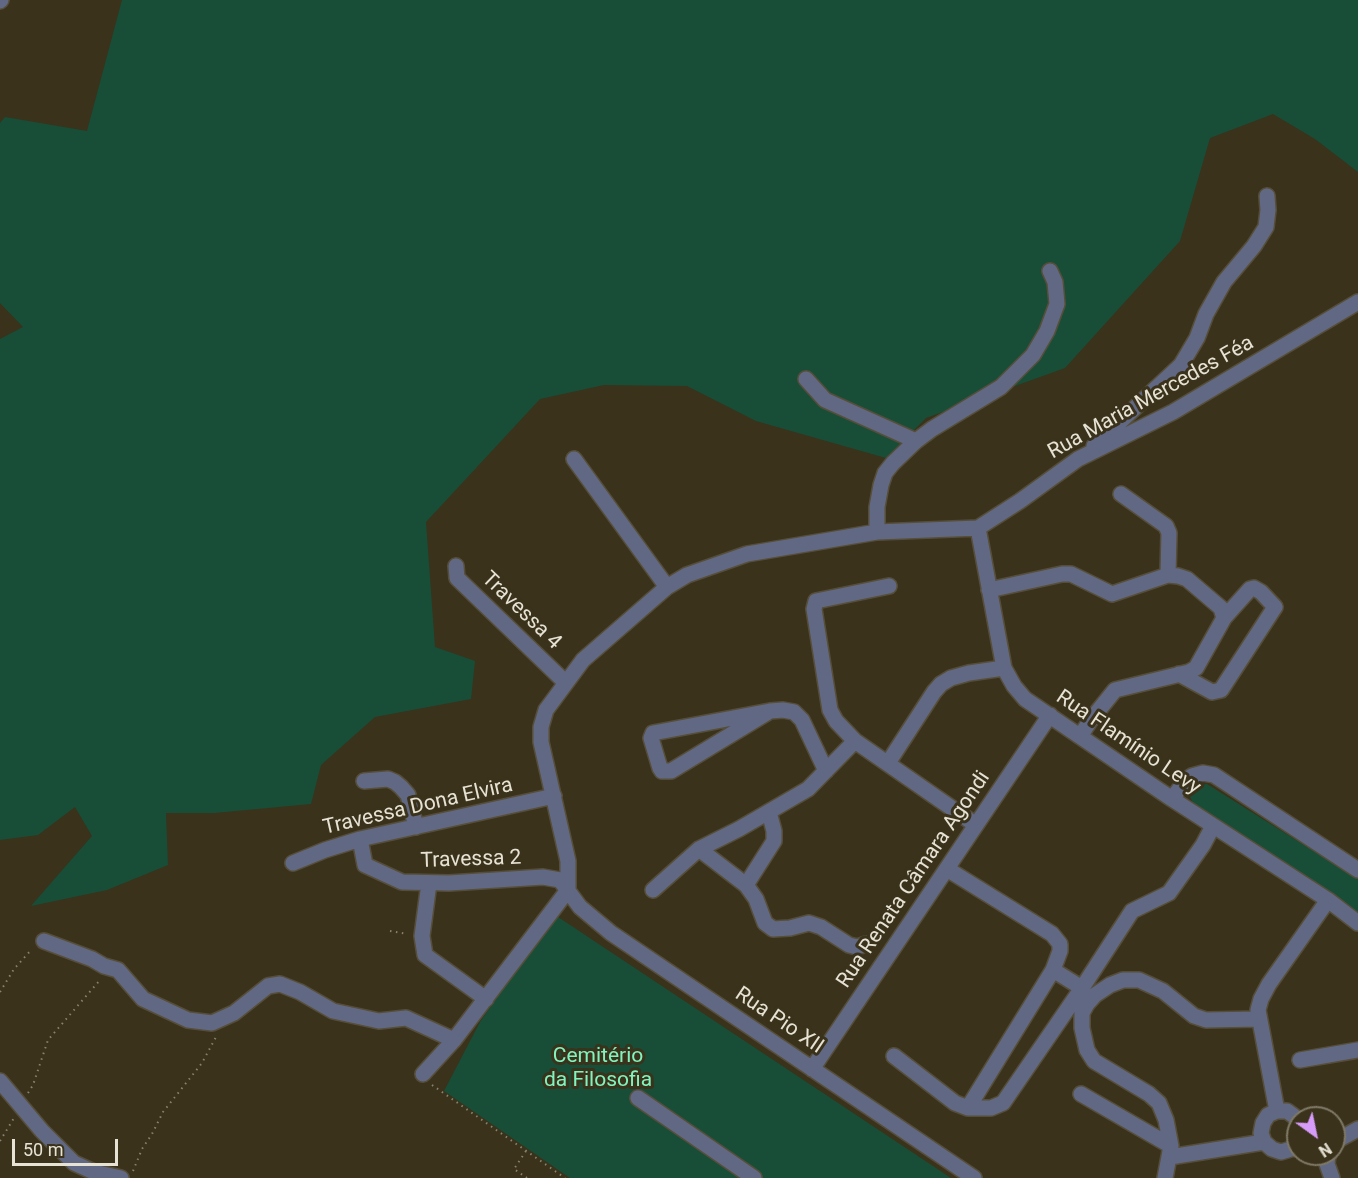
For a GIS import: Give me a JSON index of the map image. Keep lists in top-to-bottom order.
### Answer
{
  "streets": {
    "street": [
      "Rua Maria Mercedes Féa",
      "Travessa 4",
      "Rua Flamínio Levy",
      "Travessa Dona Elvira",
      "Travessa 2",
      "Rua Renata Câmara Agondi",
      "Rua Pio XII"
    ]
  },
  "crossings": [
    ["Rua Maria Mercedes Féa", "Rua Flamínio Levy"],
    ["Rua Flamínio Levy", "Rua Renata Câmara Agondi"],
    ["Travessa Dona Elvira", "Travessa 2"],
    ["Travessa 2", "Rua Pio XII"],
    ["Rua Renata Câmara Agondi", "Rua Pio XII"]
  ],
  "parks": ["Cemitério da Filosofia"],
  "scale_bar": "50 m",
  "north": "bottom right"
}
